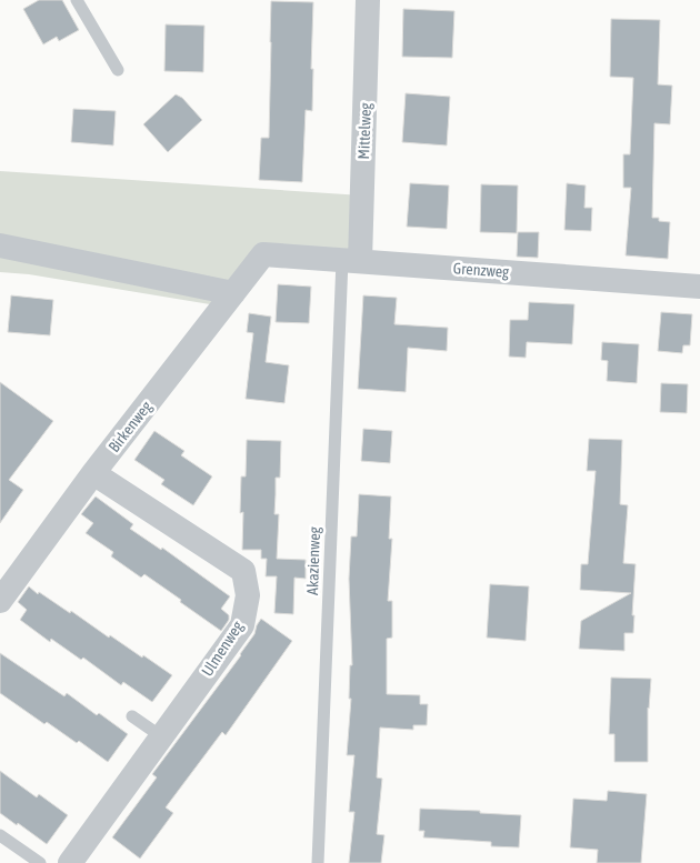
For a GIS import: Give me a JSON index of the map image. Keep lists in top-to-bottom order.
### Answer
{
  "streets": {
    "street": [
      "Mittelweg",
      "Grenzweg",
      "Birkenweg",
      "Ulmenweg"
    ],
    "lane": ["Akazienweg"]
  },
  "crossings": [
    ["Mittelweg", "Grenzweg"],
    ["Mittelweg", "Akazienweg"],
    ["Grenzweg", "Birkenweg"],
    ["Grenzweg", "Akazienweg"],
    ["Birkenweg", "Ulmenweg"]
  ]
}
